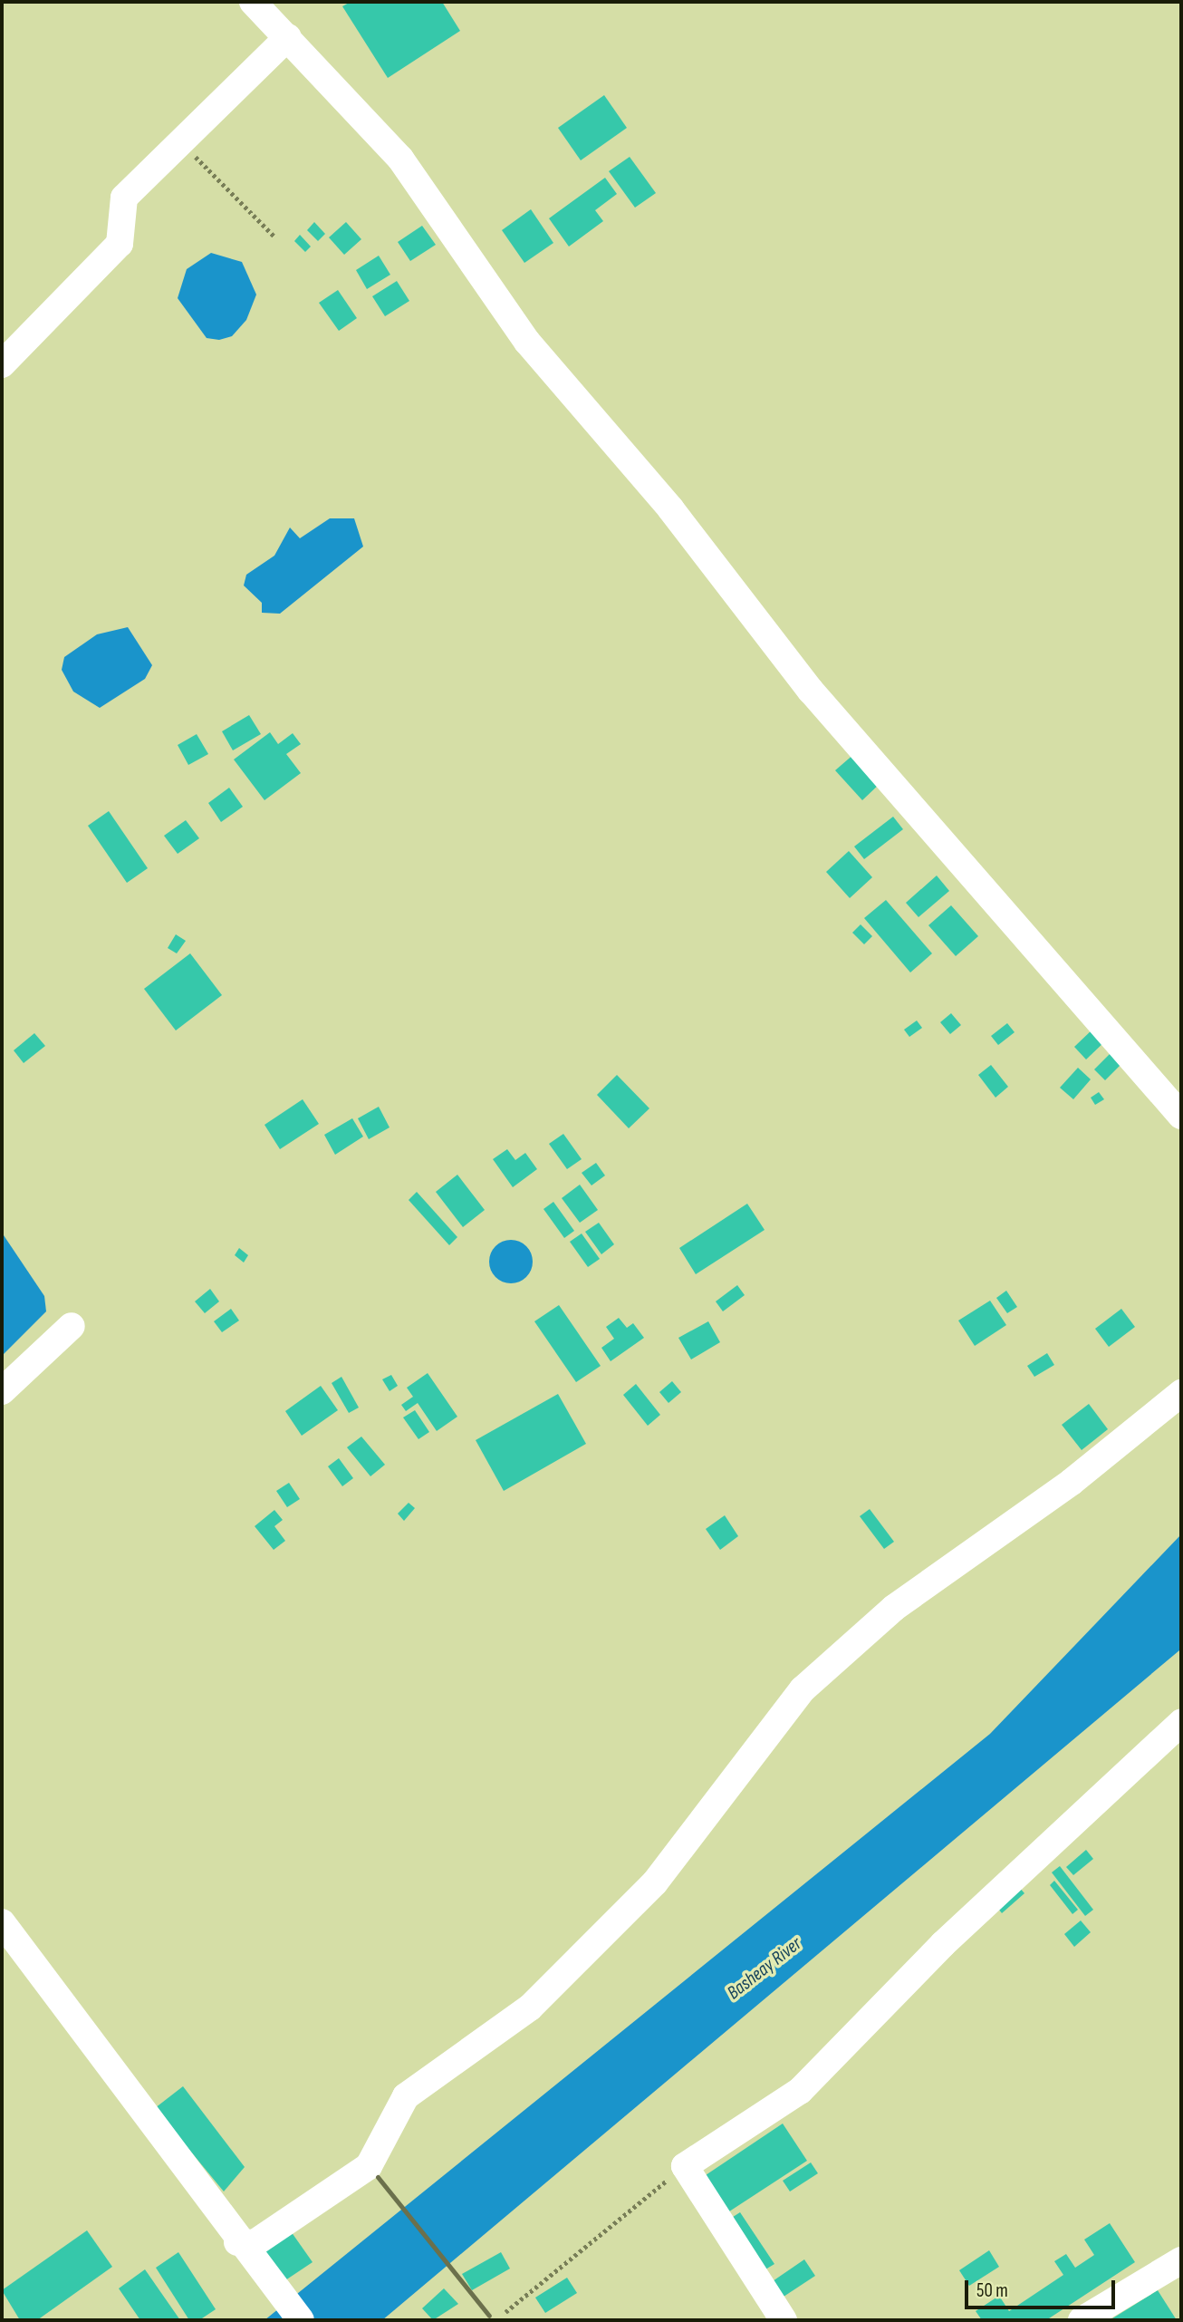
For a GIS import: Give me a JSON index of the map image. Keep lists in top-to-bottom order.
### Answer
{
  "water": ["Basheay River"],
  "scale_bar": "50 m"
}
